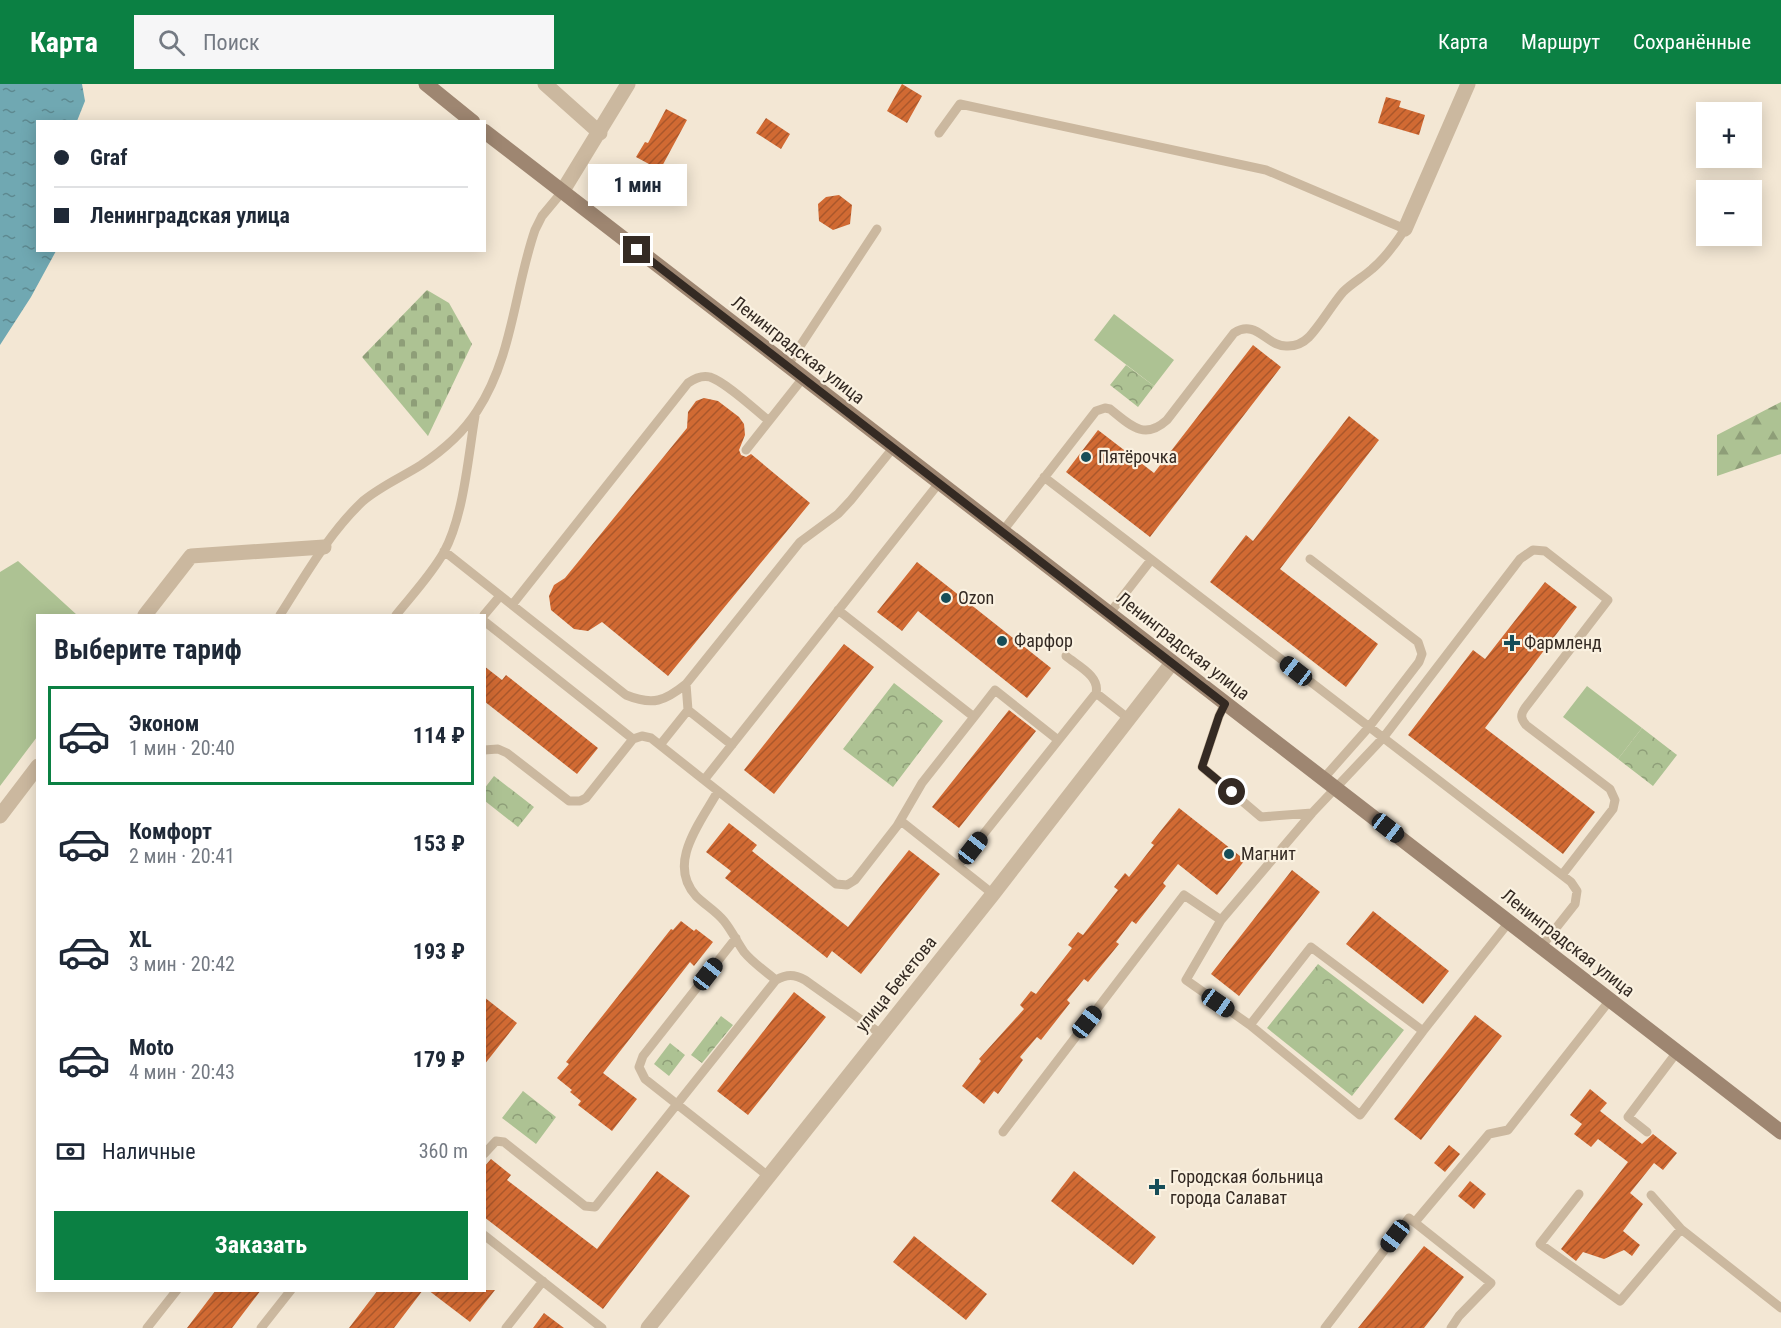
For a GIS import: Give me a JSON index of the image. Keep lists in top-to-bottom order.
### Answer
{
  "streets": {
    "street": ["Ленинградская улица", "улица Бекетова"]
  },
  "crossings": [
    ["Ленинградская улица", "улица Бекетова"]
  ],
  "places": {
    "other": [
      "Пятёрочка",
      "Ozon",
      "Фарфор",
      "Магнит"
    ],
    "health": ["Фармленд", "Городская больница города Салават"]
  },
  "page": {
    "header": "Карта",
    "search": "Поиск",
    "nav": ["Карта", "Маршрут", "Сохранённые"],
    "map_buttons": ["+", "−"],
    "banner": ["Graf", "Ленинградская улица"],
    "bubble": "1 мин",
    "heading": "Выберите тариф",
    "list": [
      {
        "name": "Эконом",
        "note": "1 мин · 20:40",
        "value": "114 ₽"
      },
      {
        "name": "Комфорт",
        "note": "2 мин · 20:41",
        "value": "153 ₽"
      },
      {
        "name": "XL",
        "note": "3 мин · 20:42",
        "value": "193 ₽"
      },
      {
        "name": "Moto",
        "note": "4 мин · 20:43",
        "value": "179 ₽"
      }
    ],
    "pay": ["Наличные", "360 m"],
    "buttons": "Заказать"
  }
}
